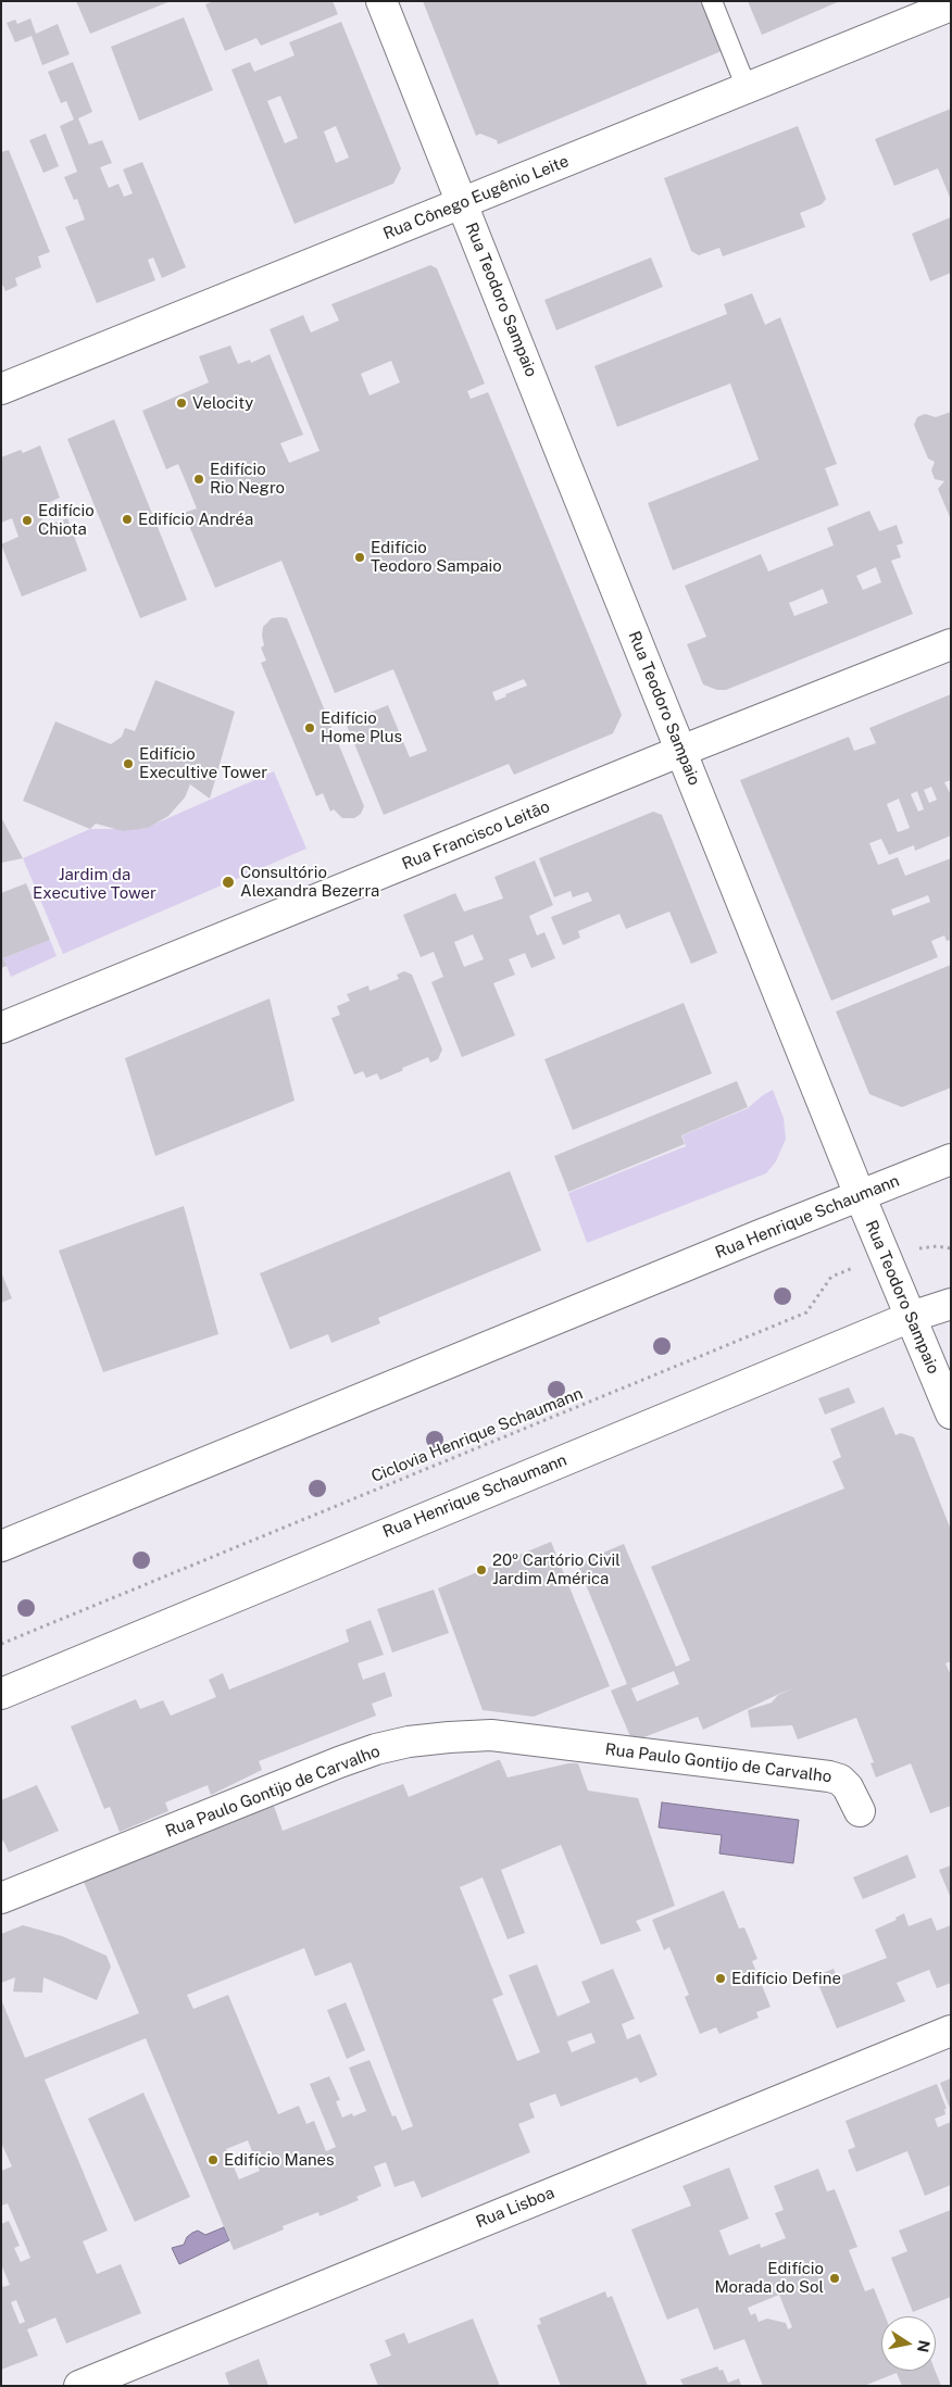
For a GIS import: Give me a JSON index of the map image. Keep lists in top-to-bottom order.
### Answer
{
  "streets": {
    "street": [
      "Rua Cônego Eugênio Leite",
      "Rua Teodoro Sampaio",
      "Rua Francisco Leitão",
      "Rua Henrique Schaumann",
      "Rua Paulo Gontijo de Carvalho",
      "Rua Lisboa"
    ],
    "path": ["Ciclovia Henrique Schaumann"]
  },
  "crossings": [
    ["Rua Cônego Eugênio Leite", "Rua Teodoro Sampaio"],
    ["Rua Teodoro Sampaio", "Rua Francisco Leitão"],
    ["Rua Teodoro Sampaio", "Rua Henrique Schaumann"],
    ["Rua Teodoro Sampaio", "Ciclovia Henrique Schaumann"]
  ],
  "parks": ["Jardim da Executive Tower"],
  "places": [
    "Velocity",
    "Edifício Rio Negro",
    "Edifício Andréa",
    "Edifício Chiota",
    "Edifício Teodoro Sampaio",
    "Edifício Home Plus",
    "Edifício Execultive Tower",
    "Consultório Alexandra Bezerra",
    "20º Cartório Civil Jardim América",
    "Edifício Define",
    "Edifício Manes",
    "Edifício Morada do Sol"
  ],
  "north": "right"
}
